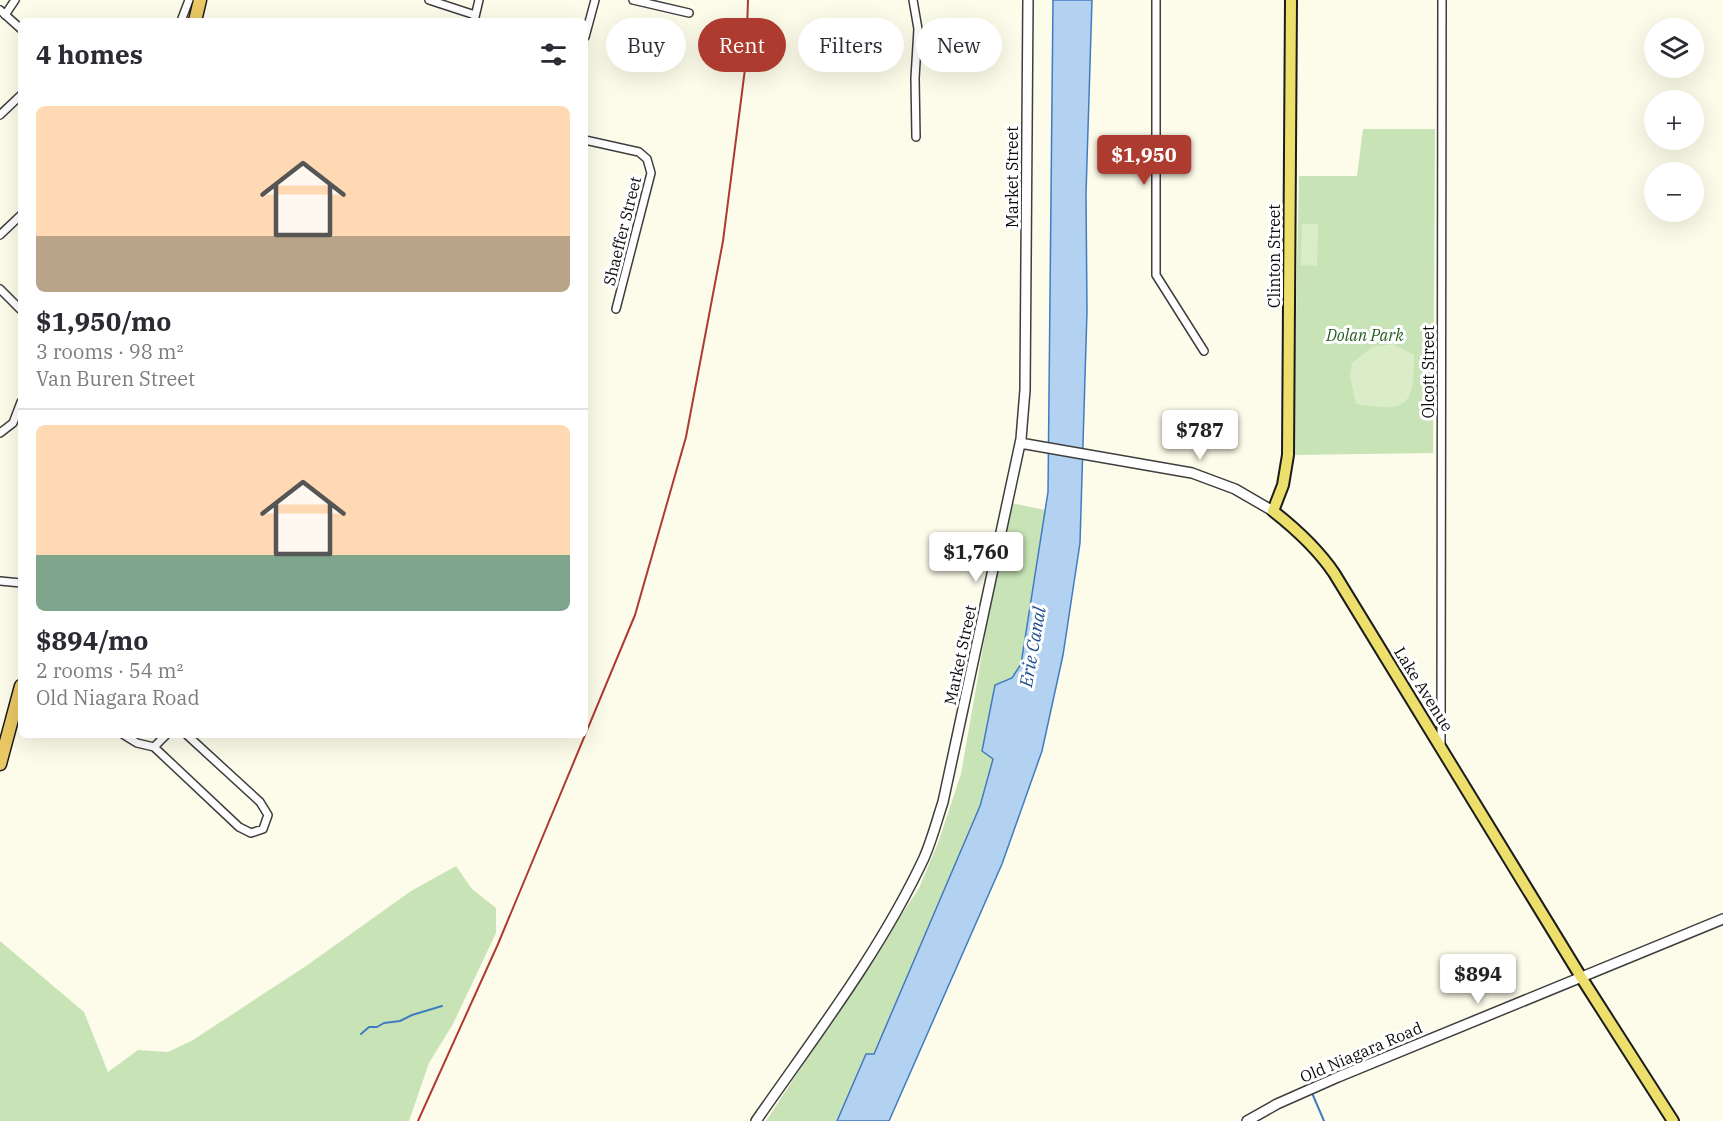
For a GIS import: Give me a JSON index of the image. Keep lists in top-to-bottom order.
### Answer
{
  "streets": {
    "main road": ["Clinton Street", "Lake Avenue"],
    "street": [
      "Market Street",
      "Shaeffer Street",
      "Olcott Street",
      "Old Niagara Road"
    ]
  },
  "crossings": [
    ["Market Street", "Lake Avenue"],
    ["Clinton Street", "Lake Avenue"],
    ["Olcott Street", "Lake Avenue"],
    ["Lake Avenue", "Old Niagara Road"]
  ],
  "water": ["Erie Canal"],
  "parks": ["Dolan Park"],
  "page": {
    "map_buttons": ["+", "−"],
    "chip": [
      "Buy",
      "Rent",
      "Filters",
      "New"
    ],
    "heading": "4 homes",
    "list": [
      {
        "name": "$1,950/mo",
        "note": "3 rooms · 98 m² · Van Buren Street"
      },
      {
        "name": "$894/mo",
        "note": "2 rooms · 54 m² · Old Niagara Road"
      }
    ],
    "price": [
      "$1,950",
      "$787",
      "$1,760",
      "$894"
    ]
  }
}
